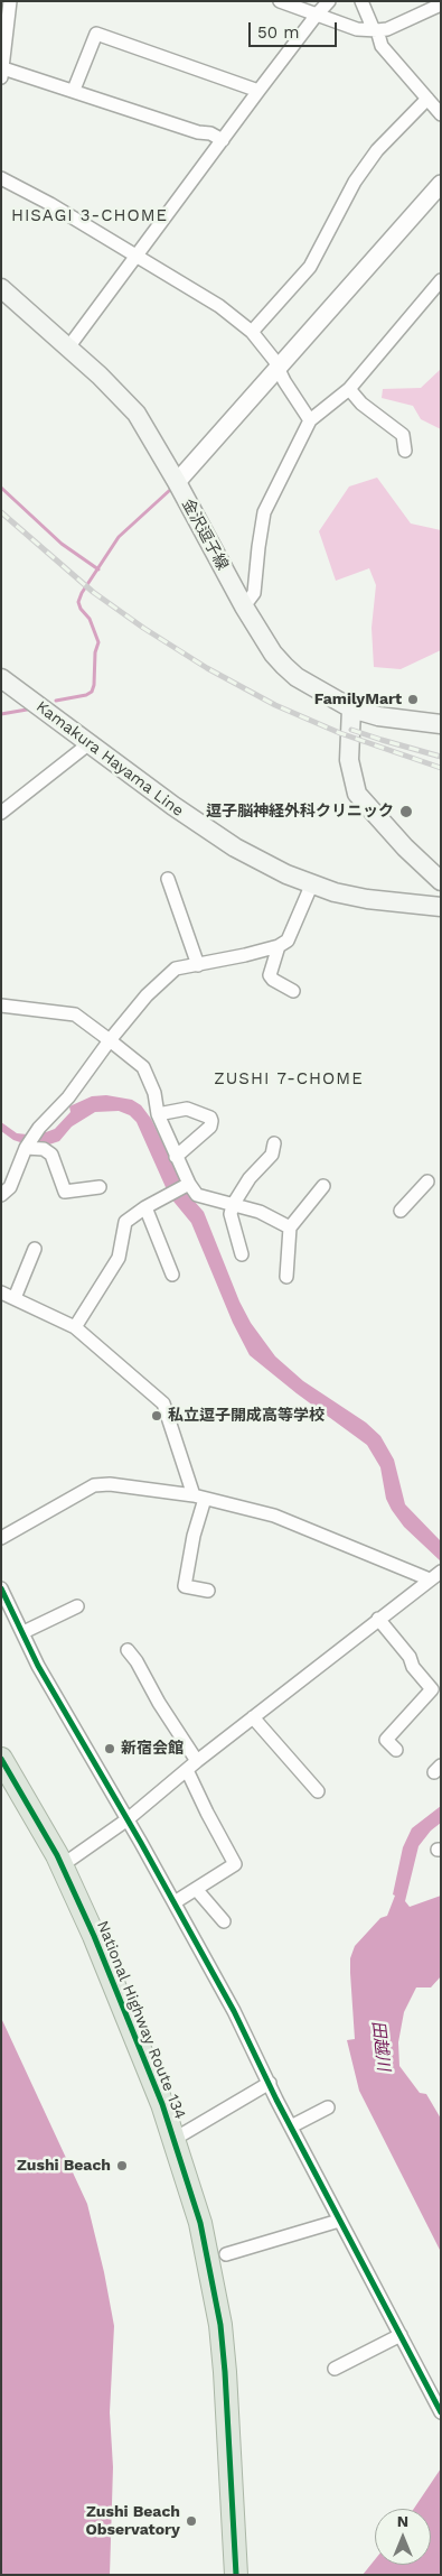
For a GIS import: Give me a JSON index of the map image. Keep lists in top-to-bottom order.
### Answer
{
  "streets": {
    "highway": ["National Highway Route 134"],
    "main road": ["金沢逗子線", "Kamakura Hayama Line"]
  },
  "districts": ["HISAGI 3-CHOME", "ZUSHI 7-CHOME"],
  "water": ["田越川"],
  "places": [
    "FamilyMart",
    "逗子脳神経外科クリニック",
    "私立逗子開成高等学校",
    "新宿会館",
    "Zushi Beach",
    "Zushi Beach Observatory"
  ],
  "scale_bar": "50 m",
  "north": "top"
}
